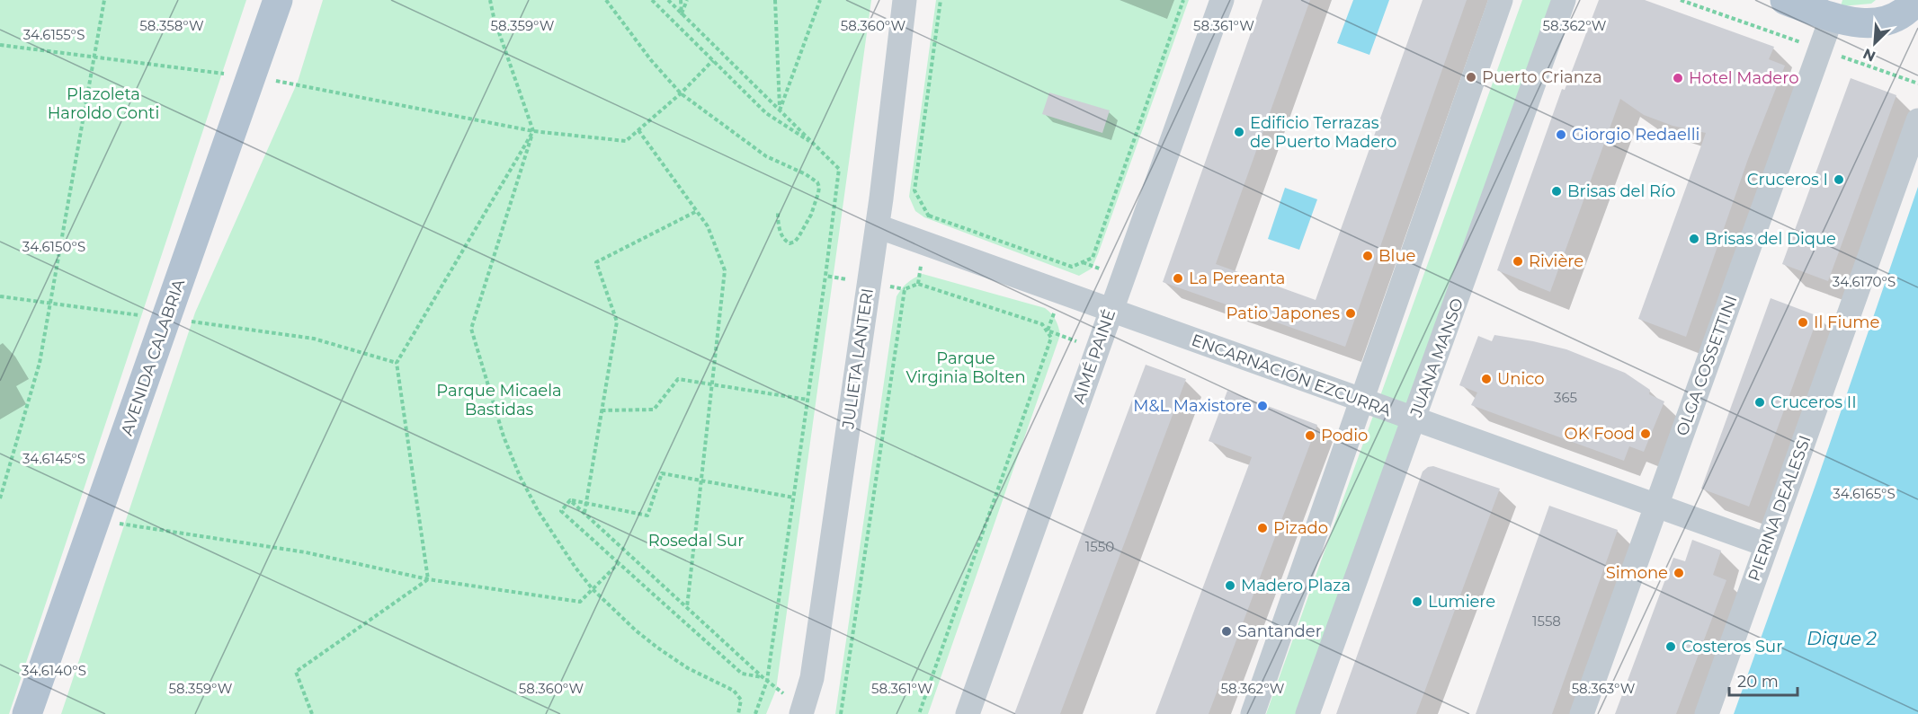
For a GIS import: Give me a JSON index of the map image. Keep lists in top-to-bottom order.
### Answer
{
  "streets": {
    "main road": ["AVENIDA CALABRIA"],
    "street": [
      "AIMÉ PAINÉ",
      "JUANA MANSO",
      "JULIETA LANTERI",
      "OLGA COSSETTINI",
      "ENCARNACIÓN EZCURRA",
      "PIERINA DEALESSI"
    ]
  },
  "crossings": [
    ["AIMÉ PAINÉ", "ENCARNACIÓN EZCURRA"],
    ["JUANA MANSO", "ENCARNACIÓN EZCURRA"],
    ["JULIETA LANTERI", "ENCARNACIÓN EZCURRA"],
    ["OLGA COSSETTINI", "ENCARNACIÓN EZCURRA"],
    ["ENCARNACIÓN EZCURRA", "PIERINA DEALESSI"]
  ],
  "water": ["Dique 2"],
  "parks": [
    "Plazoleta Haroldo Conti",
    "Parque Virginia Bolten",
    "Parque Micaela Bastidas",
    "Rosedal Sur"
  ],
  "places": [
    "Puerto Crianza",
    "Hotel Madero",
    "Edificio Terrazas de Puerto Madero",
    "Giorgio Redaelli",
    "Cruceros I",
    "Brisas del Río",
    "Brisas del Dique",
    "Blue",
    "Rivière",
    "La Pereanta",
    "Patio Japones",
    "Il Fiume",
    "Unico",
    "Cruceros II",
    "M&L Maxistore",
    "OK Food",
    "Podio",
    "Pizado",
    "Simone",
    "Madero Plaza",
    "Lumiere",
    "Santander",
    "Costeros Sur"
  ],
  "house_numbers": ["365", "1550", "1558"],
  "scale_bar": "20 m",
  "north": "bottom left",
  "coordinates": [
    "58.358°W",
    "58.359°W",
    "58.360°W",
    "58.361°W",
    "58.362°W",
    "34.6155°S",
    "34.6150°S",
    "34.6170°S",
    "34.6145°S",
    "34.6165°S",
    "34.6140°S",
    "58.363°W"
  ]
}
